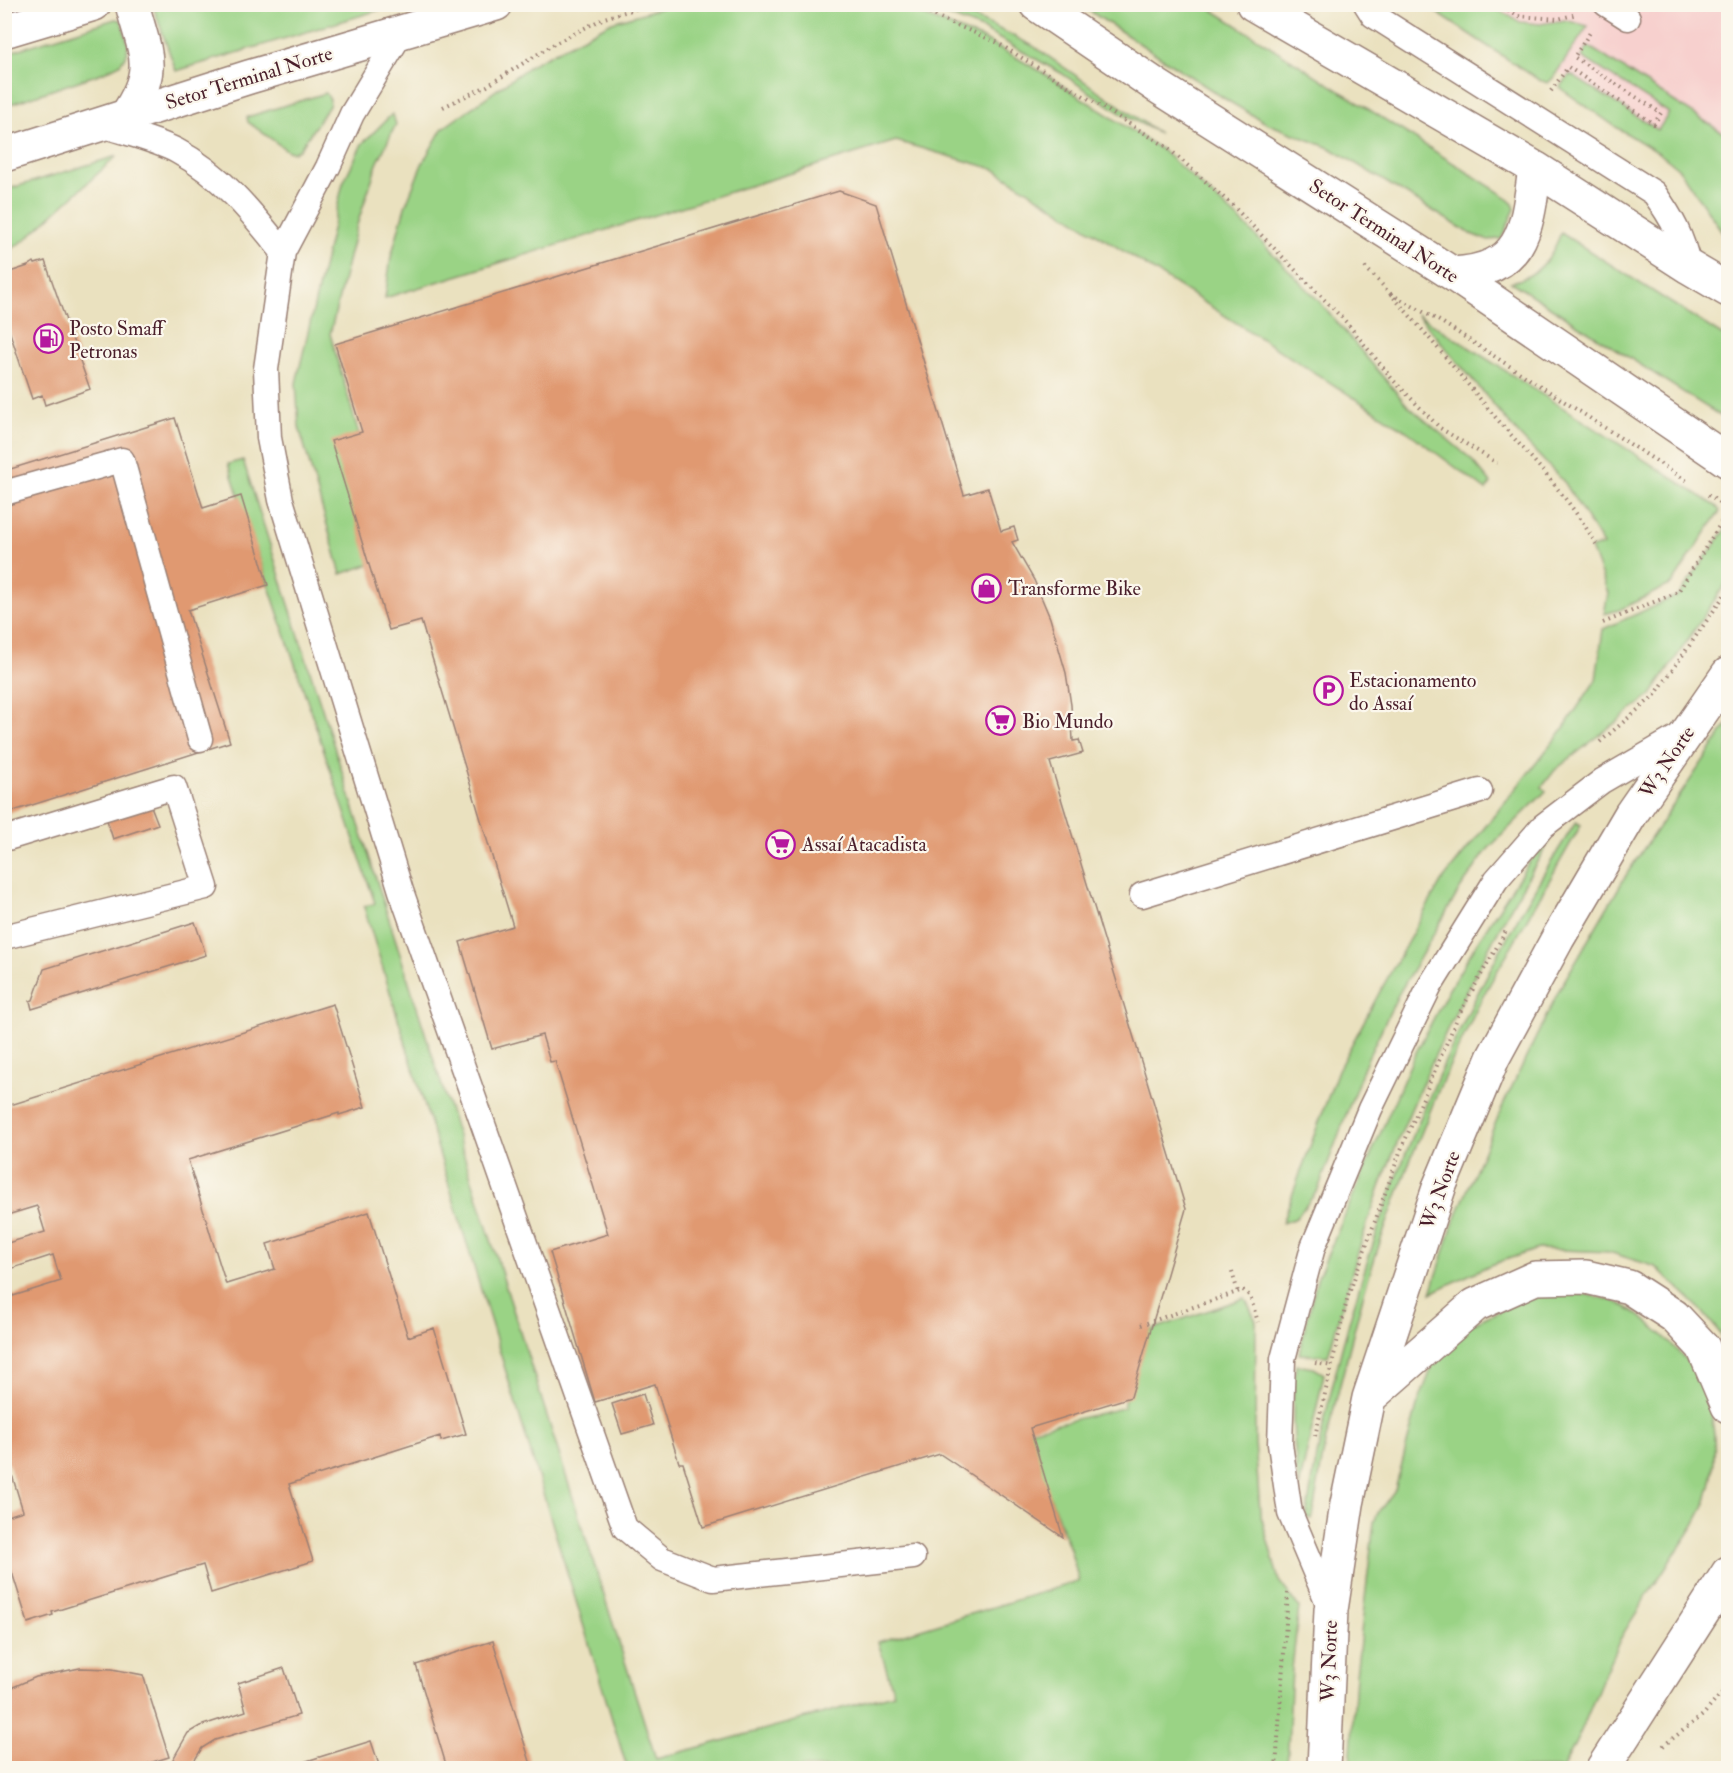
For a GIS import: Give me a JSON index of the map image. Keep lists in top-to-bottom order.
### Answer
{
  "streets": {
    "main road": ["Setor Terminal Norte", "W3 Norte"]
  },
  "places": {
    "fuel station": ["Posto Smaff Petronas"],
    "shop": ["Transforme Bike"],
    "parking": ["Estacionamento do Assaí"],
    "supermarket": ["Bio Mundo", "Assaí Atacadista"]
  }
}
